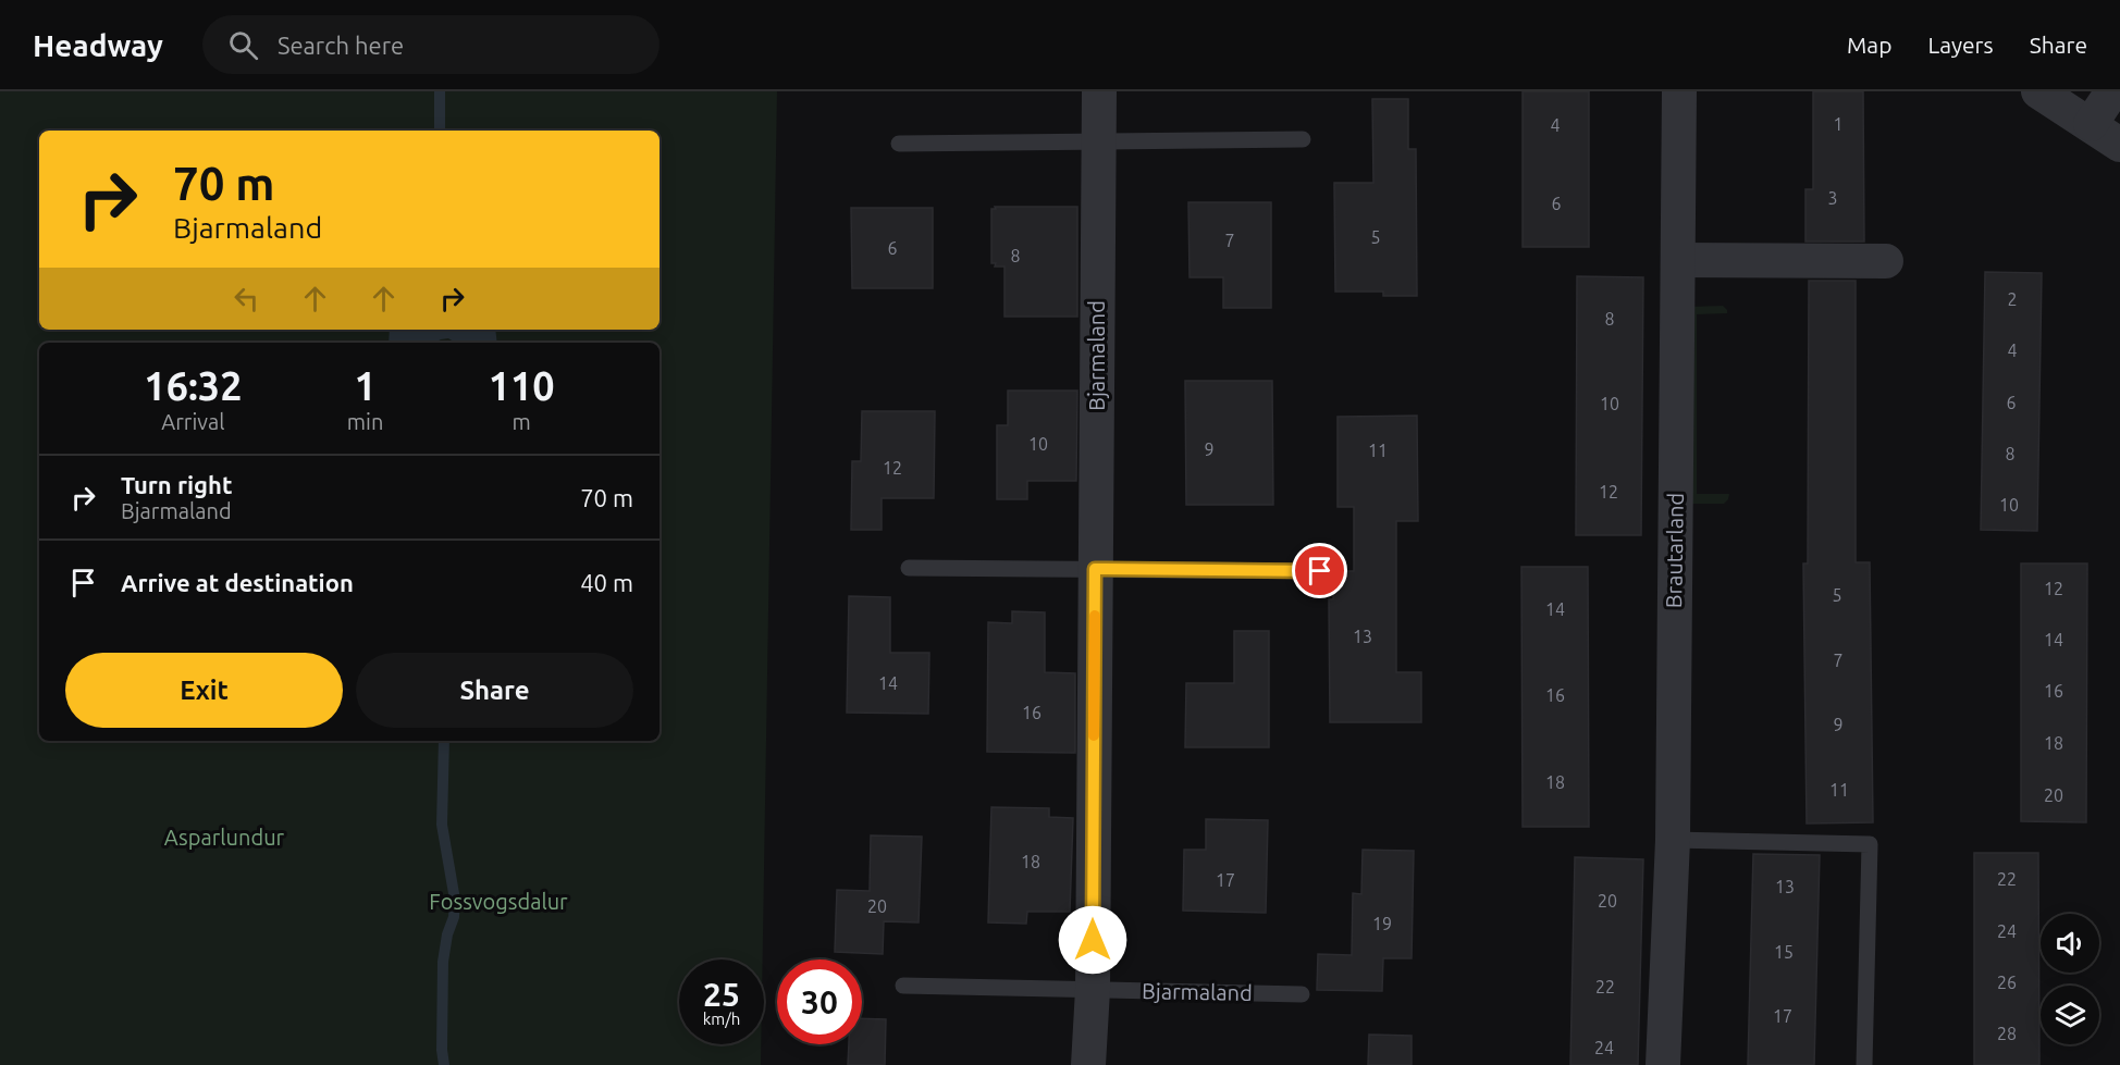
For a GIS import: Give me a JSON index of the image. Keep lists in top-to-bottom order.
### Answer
{
  "streets": {
    "street": ["Bjarmaland", "Brautarland"]
  },
  "parks": ["Asparlundur", "Fossvogsdalur"],
  "house_numbers": [
    "1",
    "4",
    "3",
    "6",
    "5",
    "7",
    "6",
    "8",
    "2",
    "8",
    "4",
    "6",
    "10",
    "10",
    "9",
    "11",
    "8",
    "12",
    "12",
    "10",
    "12",
    "5",
    "14",
    "13",
    "14",
    "7",
    "14",
    "16",
    "16",
    "16",
    "9",
    "18",
    "18",
    "11",
    "20",
    "18",
    "22",
    "17",
    "13",
    "20",
    "20",
    "19",
    "24",
    "15",
    "26",
    "22",
    "17",
    "28",
    "24"
  ],
  "page": {
    "header": "Headway",
    "search": "Search here",
    "nav": ["Map", "Layers", "Share"],
    "turn": ["70 m", "Bjarmaland"],
    "eta": [
      "16:32",
      "Arrival",
      "1",
      "min",
      "110",
      "m"
    ],
    "list": [
      {
        "name": "Turn right",
        "note": "Bjarmaland",
        "value": "70 m"
      },
      {
        "name": "Arrive at destination",
        "value": "40 m"
      }
    ],
    "buttons": ["Exit", "Share"],
    "speed": "25 km/h",
    "limit": "30"
  }
}
